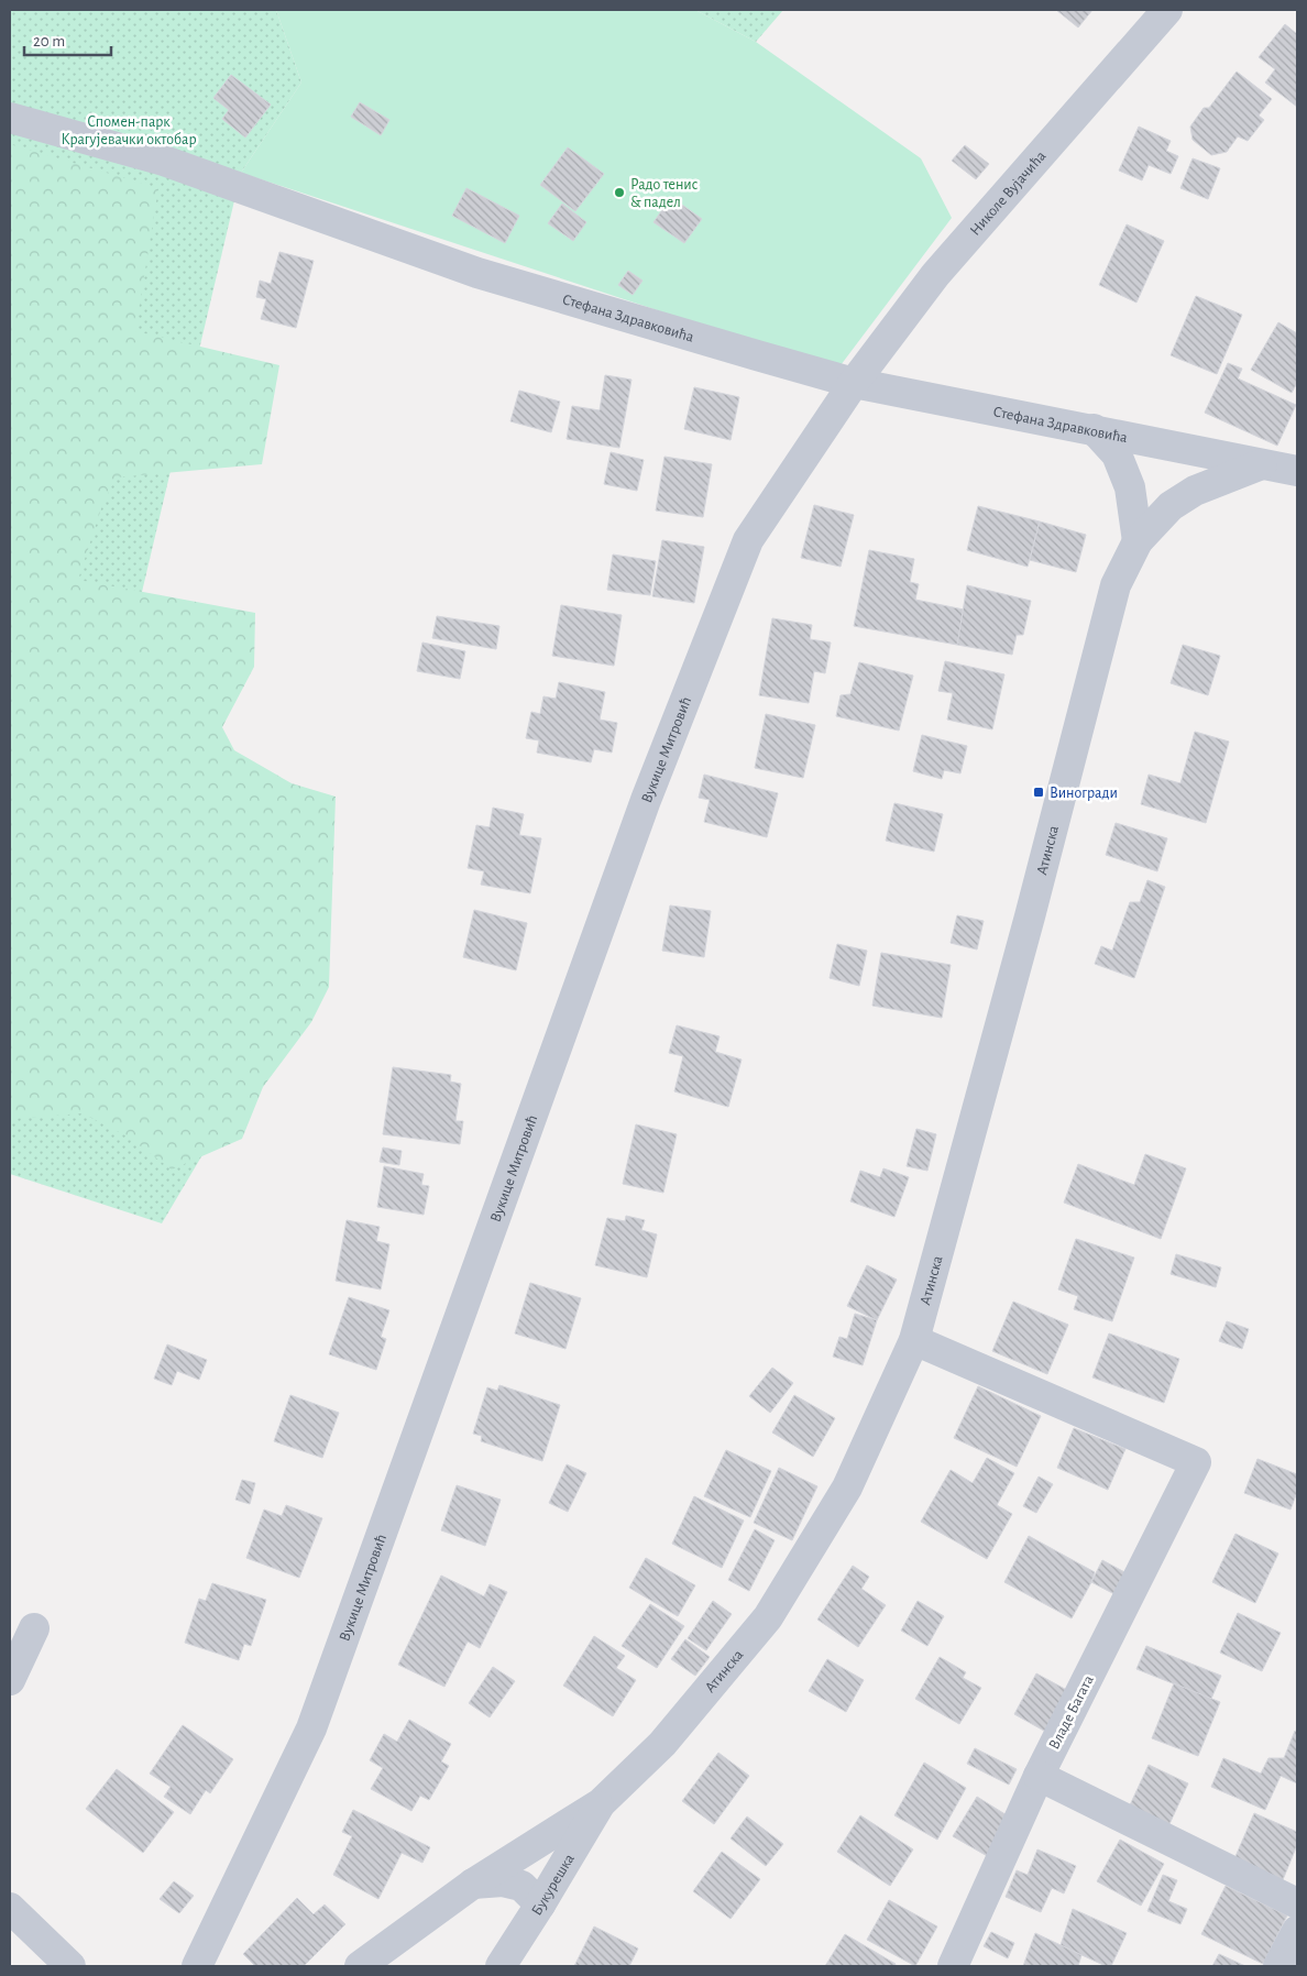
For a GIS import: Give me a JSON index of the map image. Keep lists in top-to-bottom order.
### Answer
{
  "streets": {
    "street": [
      "Николе Вујачића",
      "Стефана Здравковића",
      "Вукице Митровић",
      "Атинска",
      "Владе Багата",
      "Букурешка"
    ]
  },
  "crossings": [
    ["Николе Вујачића", "Стефана Здравковића"],
    ["Николе Вујачића", "Вукице Митровић"],
    ["Стефана Здравковића", "Вукице Митровић"],
    ["Стефана Здравковића", "Атинска"],
    ["Атинска", "Владе Багата"],
    ["Атинска", "Букурешка"]
  ],
  "parks": ["Спомен-парк Крагујевачки октобар"],
  "places": {
    "other": ["Радо тенис & падел"],
    "transit": ["Виногради"]
  },
  "scale_bar": "20 m"
}
